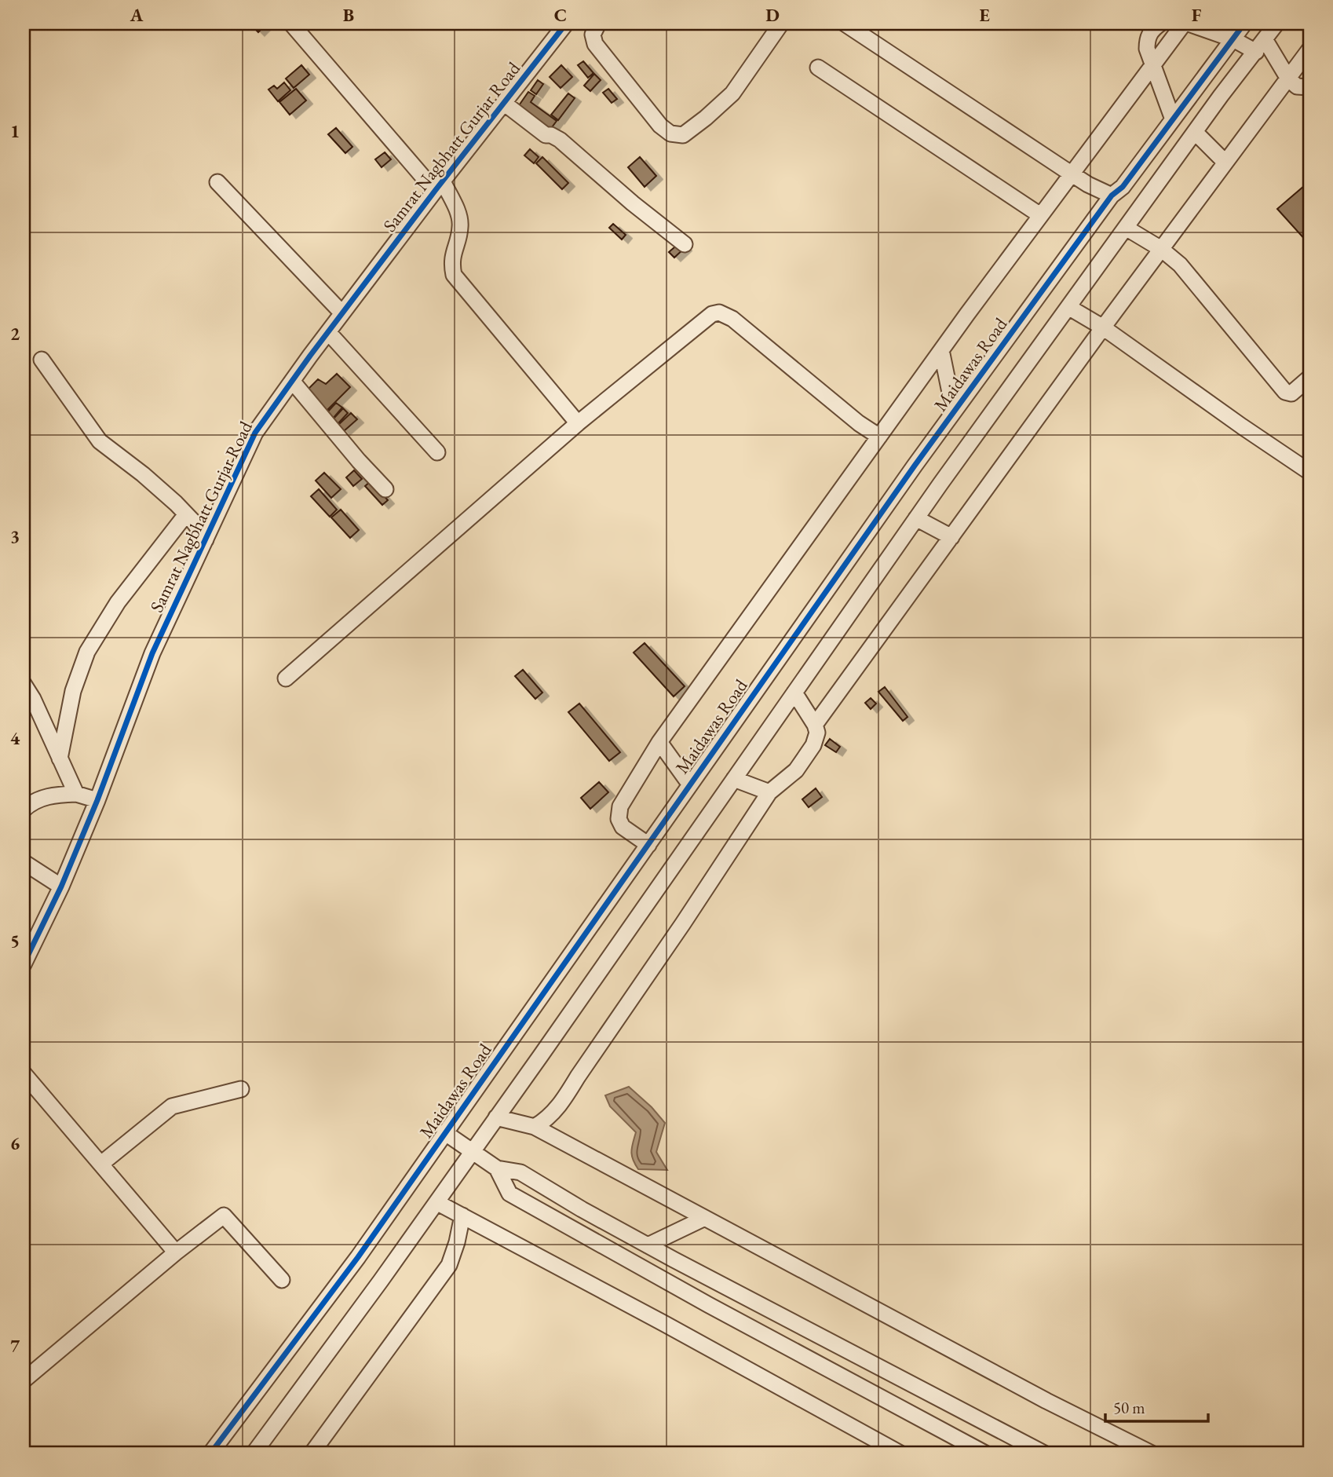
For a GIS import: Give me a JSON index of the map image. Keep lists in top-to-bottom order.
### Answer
{
  "streets": {
    "street": ["Samrat Nagbhatt Gurjar Road", "Maidawas Road"]
  },
  "scale_bar": "50 m",
  "grid": {
    "columns": [
      "A",
      "B",
      "C",
      "D",
      "E",
      "F"
    ],
    "rows": [
      "1",
      "2",
      "3",
      "4",
      "5",
      "6",
      "7"
    ]
  }
}
